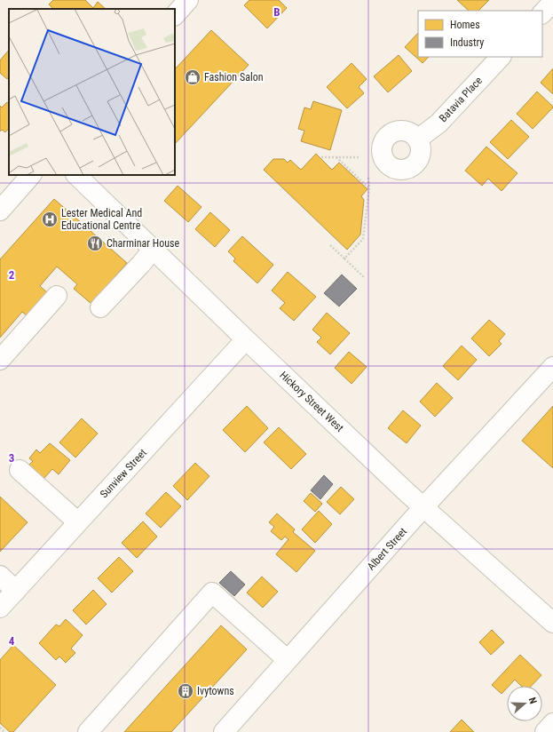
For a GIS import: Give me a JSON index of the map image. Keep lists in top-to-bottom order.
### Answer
{
  "streets": {
    "street": [
      "Batavia Place",
      "Hickory Street West",
      "Sunview Street",
      "Albert Street"
    ]
  },
  "crossings": [
    ["Hickory Street West", "Sunview Street"],
    ["Hickory Street West", "Albert Street"]
  ],
  "places": {
    "shop": ["Fashion Salon"],
    "hospital": ["Lester Medical And Educational Centre"],
    "restaurant": ["Charminar House"],
    "building": ["Ivytowns"]
  },
  "legend": ["Homes", "Industry"],
  "north": "right",
  "grid": {
    "columns": ["B"],
    "rows": ["2", "3", "4"]
  }
}
